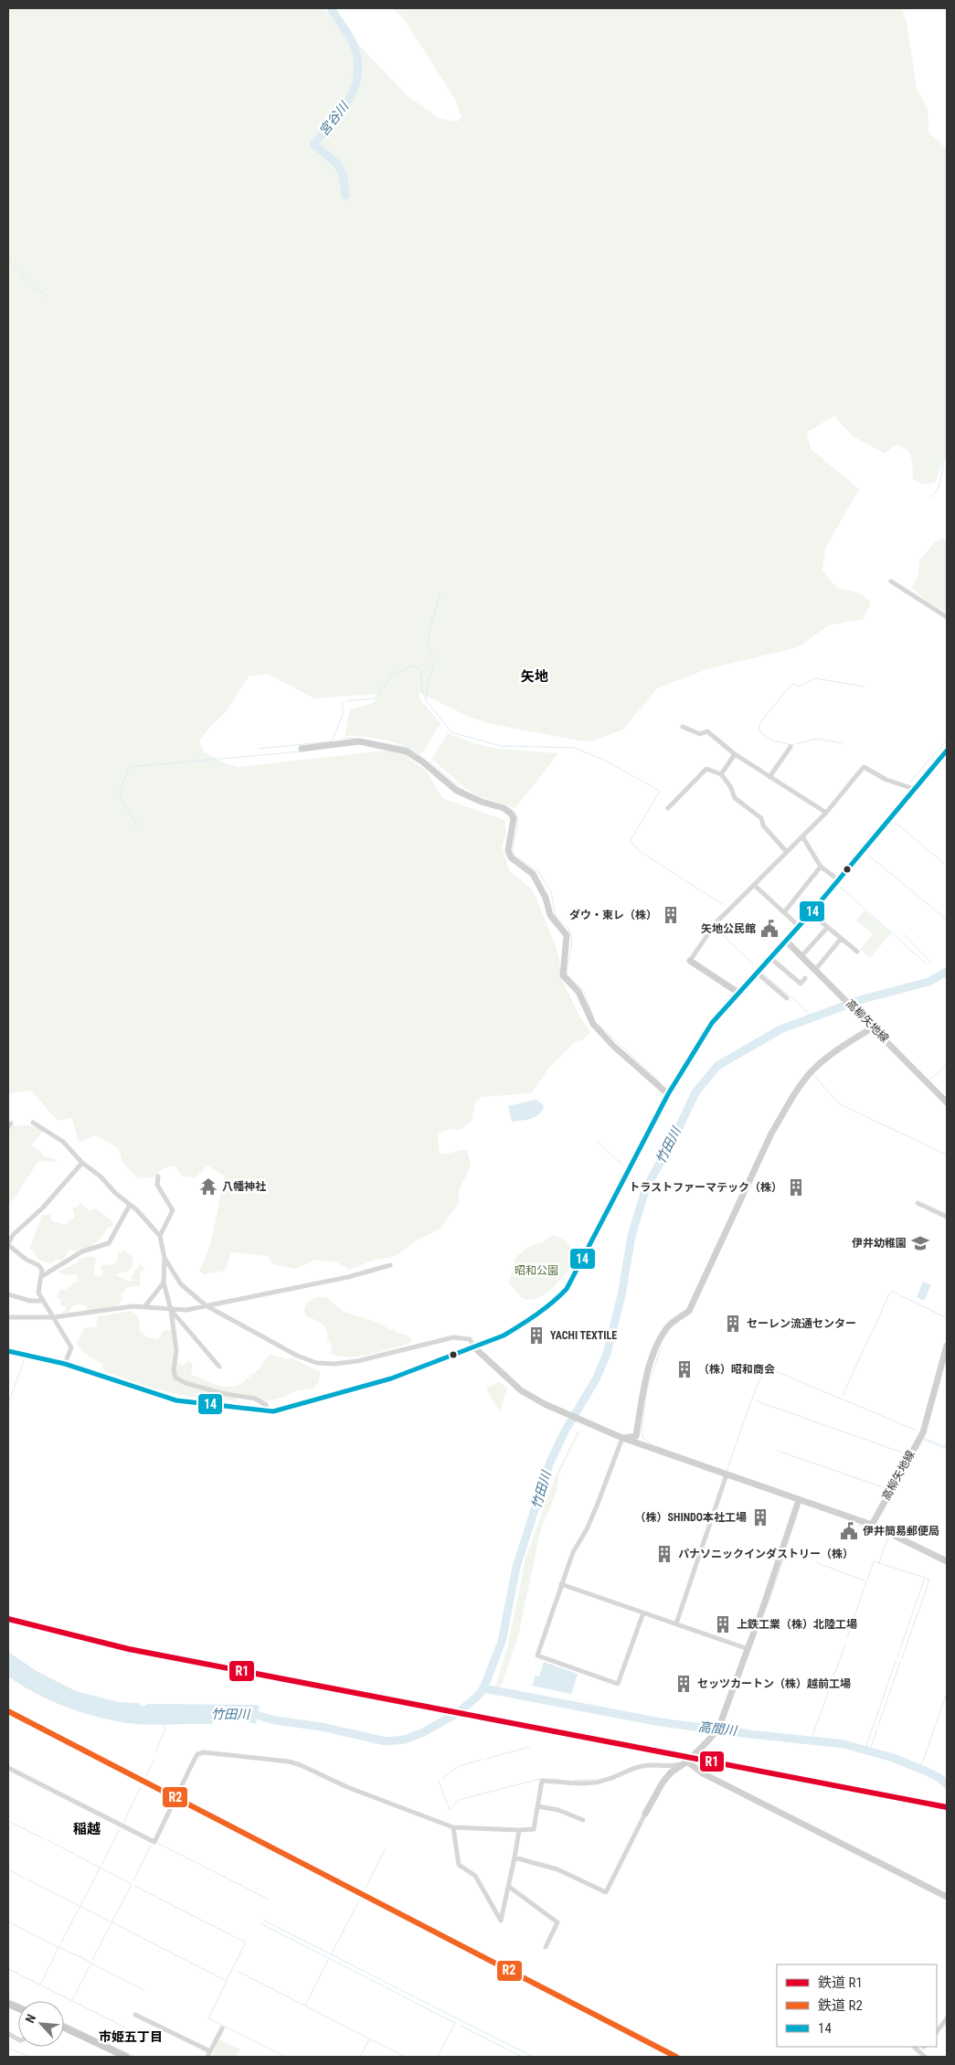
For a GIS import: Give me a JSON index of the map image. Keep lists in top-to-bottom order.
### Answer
{
  "streets": {
    "street": ["高柳矢地線"]
  },
  "districts": ["矢地", "稲越", "市姫五丁目"],
  "water": ["宮谷川", "竹田川", "高間川"],
  "parks": ["昭和公園"],
  "places": {
    "building": [
      "ダウ・東レ（株）",
      "トラストファーマテック（株）",
      "セーレン流通センター",
      "YACHI TEXTILE",
      "（株）昭和商会",
      "（株）SHINDO本社工場",
      "パナソニックインダストリー（株）",
      "上鉄工業（株）北陸工場",
      "セッツカートン（株）越前工場"
    ],
    "public building": ["矢地公民館", "伊井簡易郵便局"],
    "temple": ["八幡神社"],
    "school or university": ["伊井幼稚園"]
  },
  "lines": ["transit line 14", "rail line R1", "rail line R2"],
  "legend": ["鉄道 R1", "鉄道 R2", "14"],
  "north": "top left"
}
